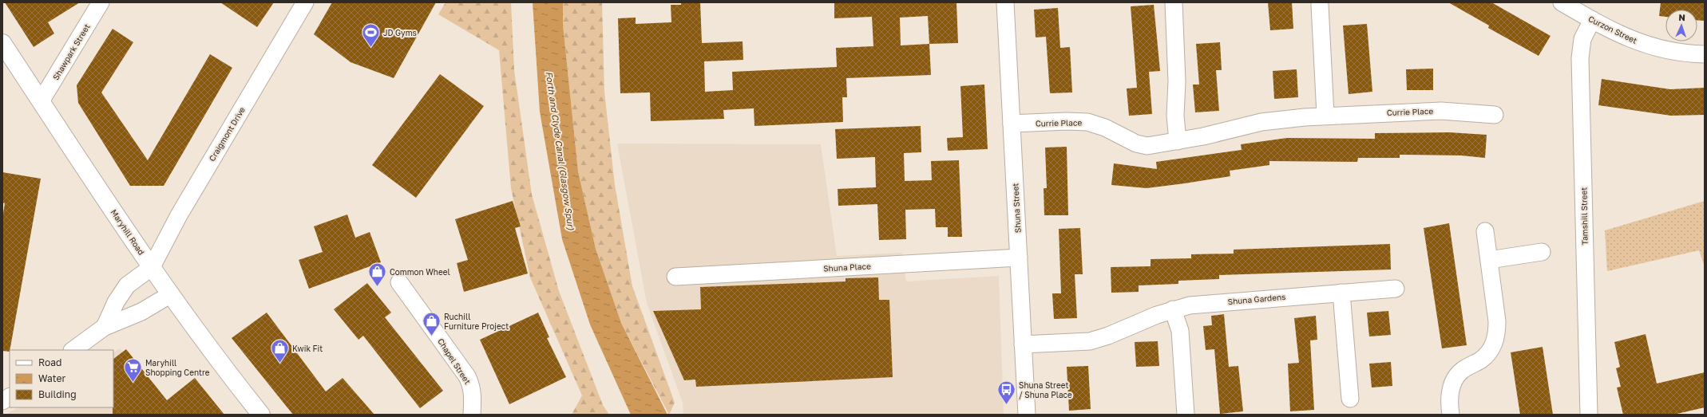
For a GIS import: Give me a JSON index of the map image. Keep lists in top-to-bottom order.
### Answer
{
  "streets": {
    "main road": ["Maryhill Road"],
    "street": [
      "Curzon Street",
      "Shawpark Street",
      "Currie Place",
      "Craigmont Drive",
      "Shuna Street",
      "Tamshill Street",
      "Shuna Place",
      "Shuna Gardens",
      "Chapel Street"
    ]
  },
  "crossings": [
    ["Curzon Street", "Tamshill Street"],
    ["Shawpark Street", "Maryhill Road"],
    ["Currie Place", "Shuna Street"],
    ["Craigmont Drive", "Maryhill Road"],
    ["Shuna Street", "Shuna Place"],
    ["Shuna Street", "Shuna Gardens"]
  ],
  "water": ["Forth and Clyde Canal (Glasgow Spur)"],
  "places": {
    "sports": ["JD Gyms"],
    "shop": ["Common Wheel", "Ruchill Furniture Project", "Kwik Fit"],
    "supermarket": ["Maryhill Shopping Centre"],
    "bus stop": ["Shuna Street / Shuna Place"]
  },
  "legend": ["Road", "Water", "Building"],
  "north": "top"
}
